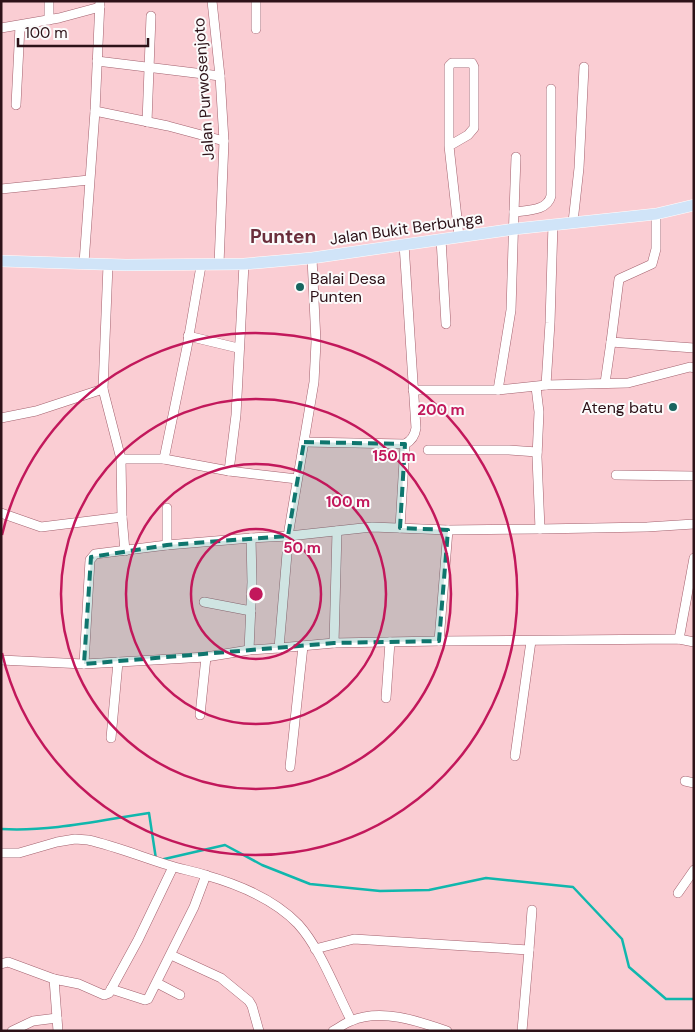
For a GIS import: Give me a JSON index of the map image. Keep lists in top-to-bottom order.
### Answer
{
  "streets": {
    "main road": ["Jalan Bukit Berbunga"],
    "street": ["Jalan Purwosenjoto"]
  },
  "crossings": [
    ["Jalan Purwosenjoto", "Jalan Bukit Berbunga"]
  ],
  "districts": ["Punten"],
  "places": ["Balai Desa Punten", "Ateng batu"],
  "scale_bar": "100 m",
  "rings": [
    "200 m",
    "150 m",
    "100 m",
    "50 m"
  ]
}
